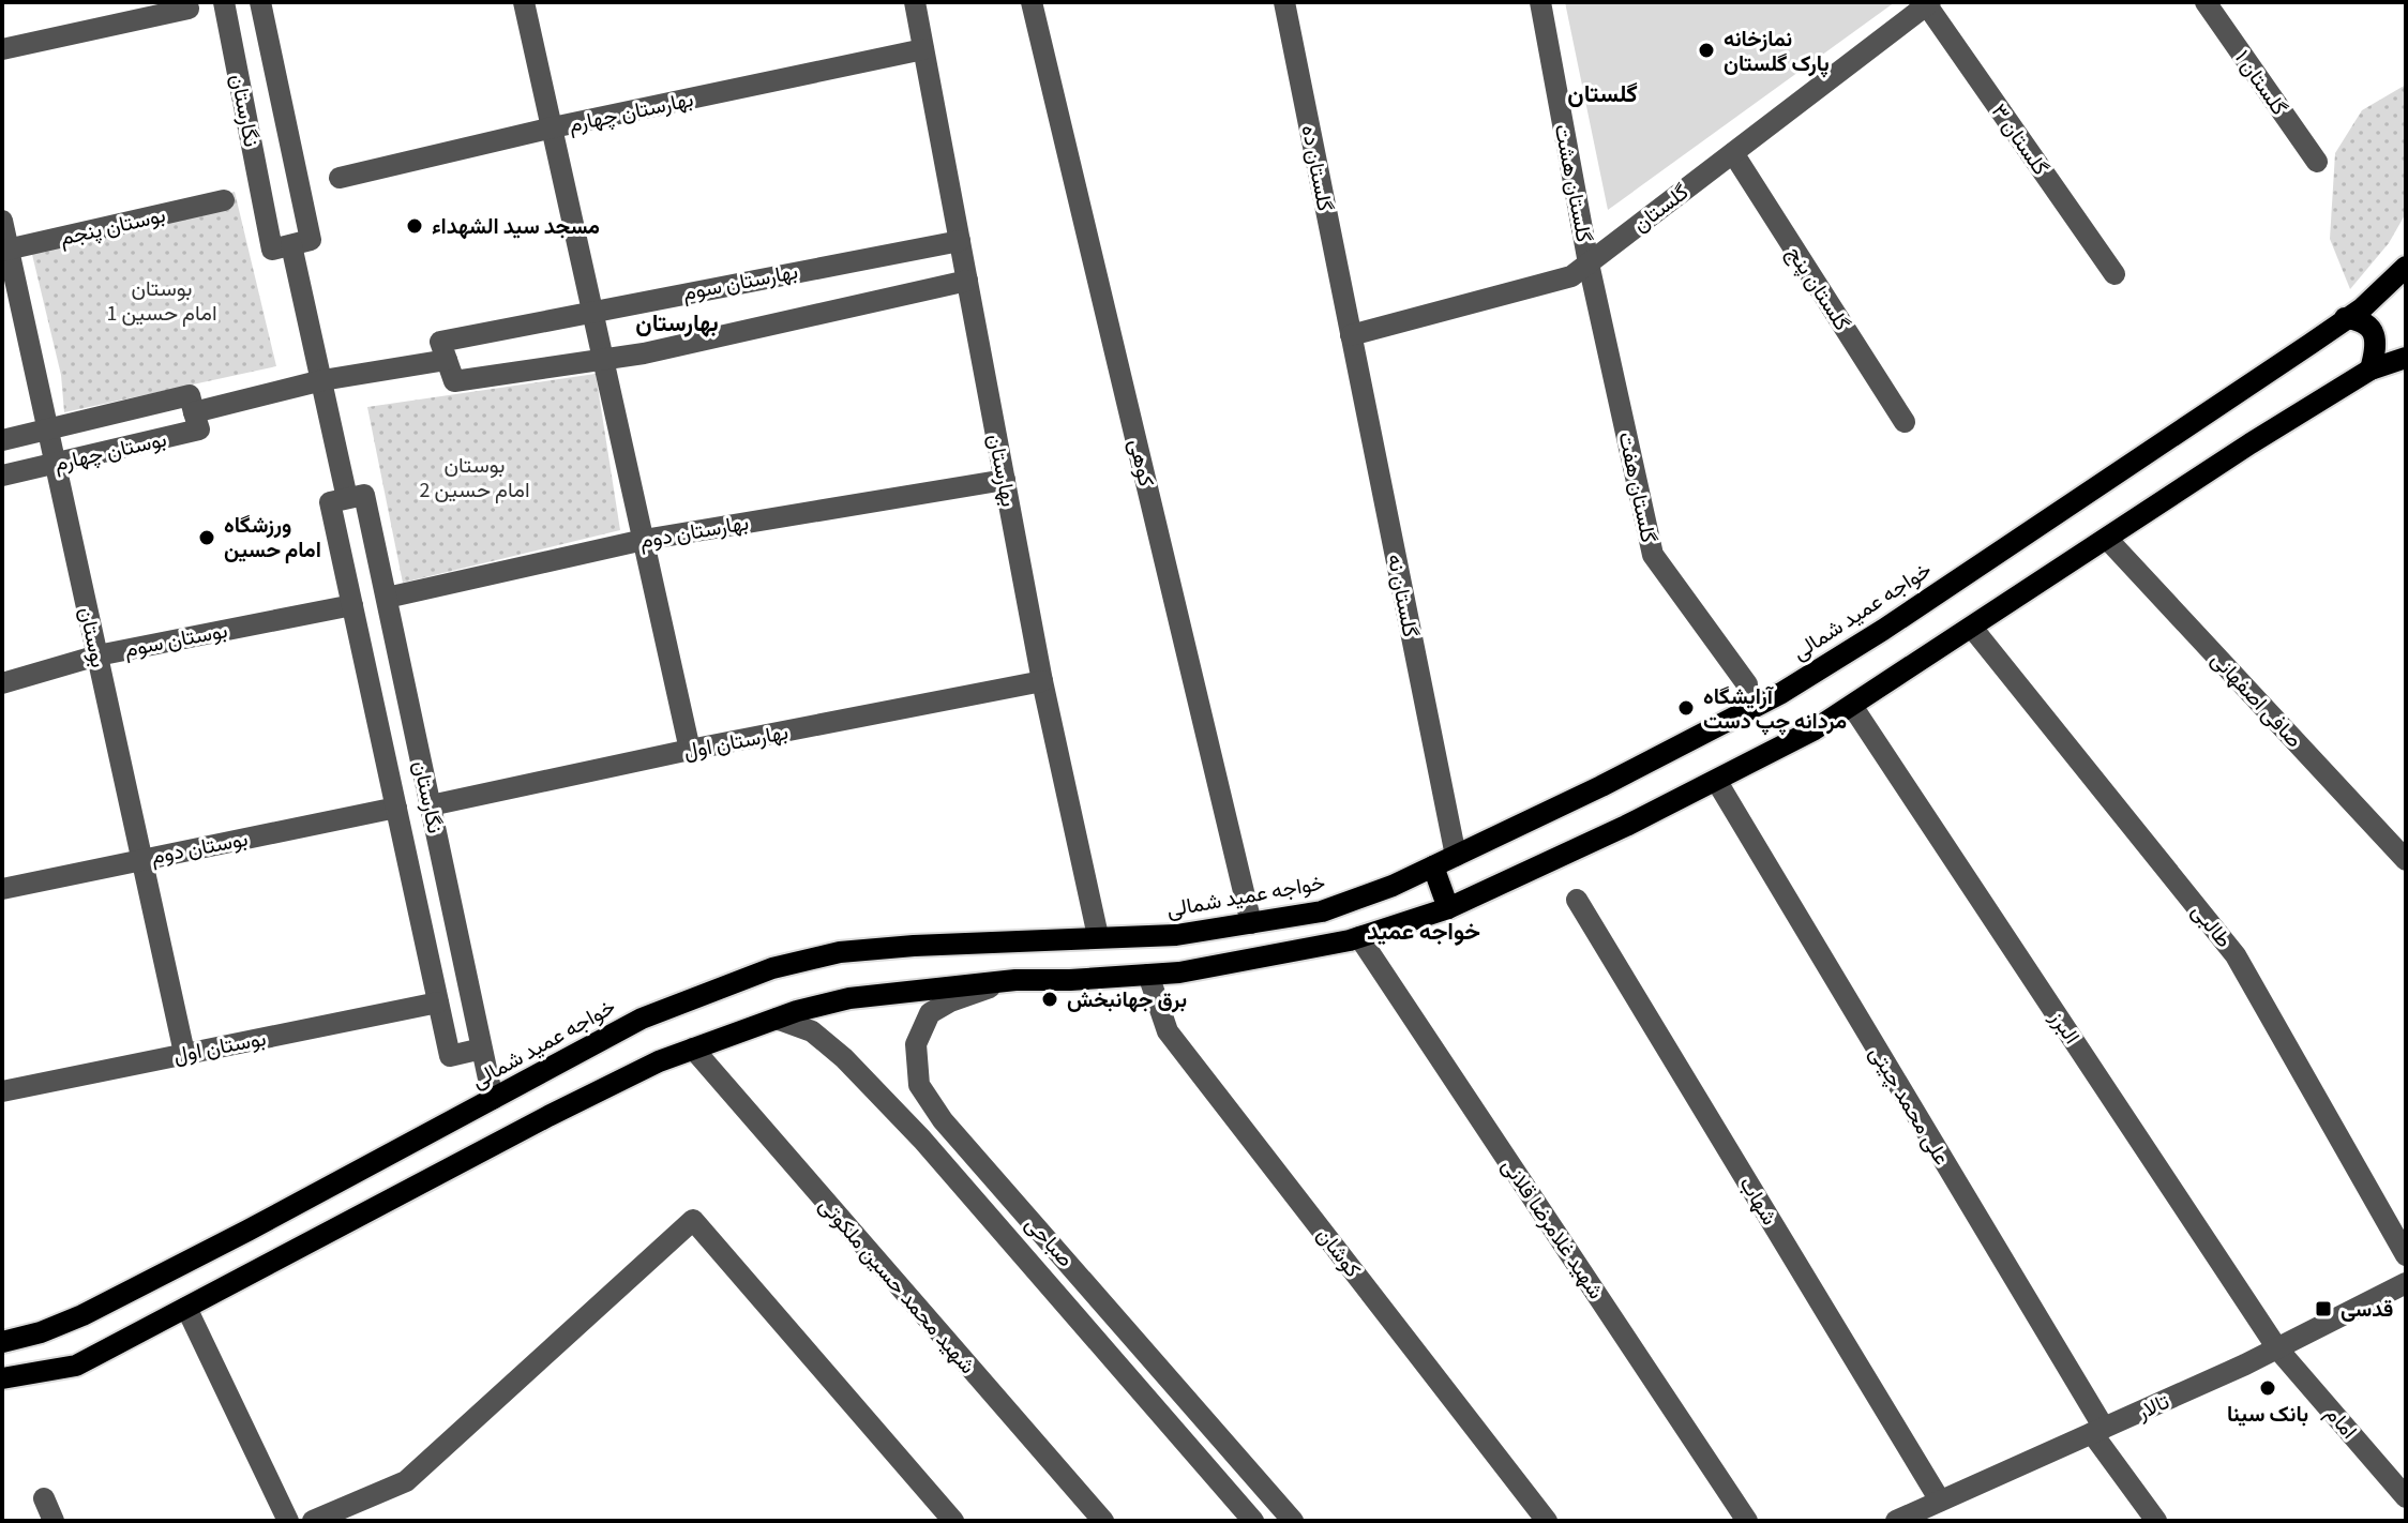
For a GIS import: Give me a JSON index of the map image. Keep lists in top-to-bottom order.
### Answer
{
  "streets": {
    "main road": ["خواجه عمید شمالی"],
    "street": [
      "گلستان ۱",
      "نگارستان",
      "بهارستان چهارم",
      "گلستان ۳",
      "گلستان ده",
      "گلستان هشت",
      "گلستان",
      "بوستان پنجم",
      "بهارستان سوم",
      "گلستان پنج",
      "بوستان چهارم",
      "کوهی",
      "بهارستان",
      "گلستان هفت",
      "بهارستان دوم",
      "گلستان نه",
      "بوستان",
      "بوستان سوم",
      "صافی اصفهانی",
      "بهارستان اول",
      "بوستان دوم",
      "طالبی",
      "البرز",
      "بوستان اول",
      "علی محمد چیتی",
      "شهاب",
      "شهید غلامرضا قلانی",
      "صباحی",
      "کوشان",
      "شهید محمد حسین ملکوتی",
      "تالار",
      "امام"
    ]
  },
  "crossings": [
    ["نگارستان", "بهارستان دوم"],
    ["نگارستان", "خواجه عمید شمالی"],
    ["نگارستان", "بهارستان اول"],
    ["بهارستان چهارم", "بهارستان"],
    ["گلستان ۳", "گلستان"],
    ["گلستان ده", "گلستان"],
    ["گلستان ده", "گلستان نه"],
    ["گلستان هشت", "گلستان"],
    ["گلستان هشت", "گلستان هفت"],
    ["گلستان", "گلستان پنج"],
    ["گلستان", "گلستان هفت"],
    ["گلستان", "گلستان نه"],
    ["بوستان پنجم", "بوستان"],
    ["بهارستان سوم", "بهارستان"],
    ["بوستان چهارم", "بوستان"],
    ["کوهی", "خواجه عمید شمالی"],
    ["بهارستان", "بهارستان دوم"],
    ["بهارستان", "خواجه عمید شمالی"],
    ["بهارستان", "بهارستان اول"],
    ["گلستان نه", "خواجه عمید شمالی"],
    ["بوستان", "بوستان سوم"],
    ["بوستان", "بوستان دوم"],
    ["بوستان", "بوستان اول"],
    ["البرز", "تالار"],
    ["البرز", "امام"],
    ["علی محمد چیتی", "تالار"],
    ["شهاب", "تالار"],
    ["تالار", "امام"]
  ],
  "districts": ["گلستان", "بهارستان", "خواجه عمید"],
  "parks": ["بوستان امام حسین 1", "بوستان امام حسین 2"],
  "places": {
    "other": [
      "نمازخانه پارک گلستان",
      "مسجد سید الشهداء",
      "ورزشگاه امام حسین",
      "آرایشگاه مردانه چپ دست",
      "برق جهانبخش",
      "بانک سینا"
    ],
    "transit": ["قدسی"]
  }
}
